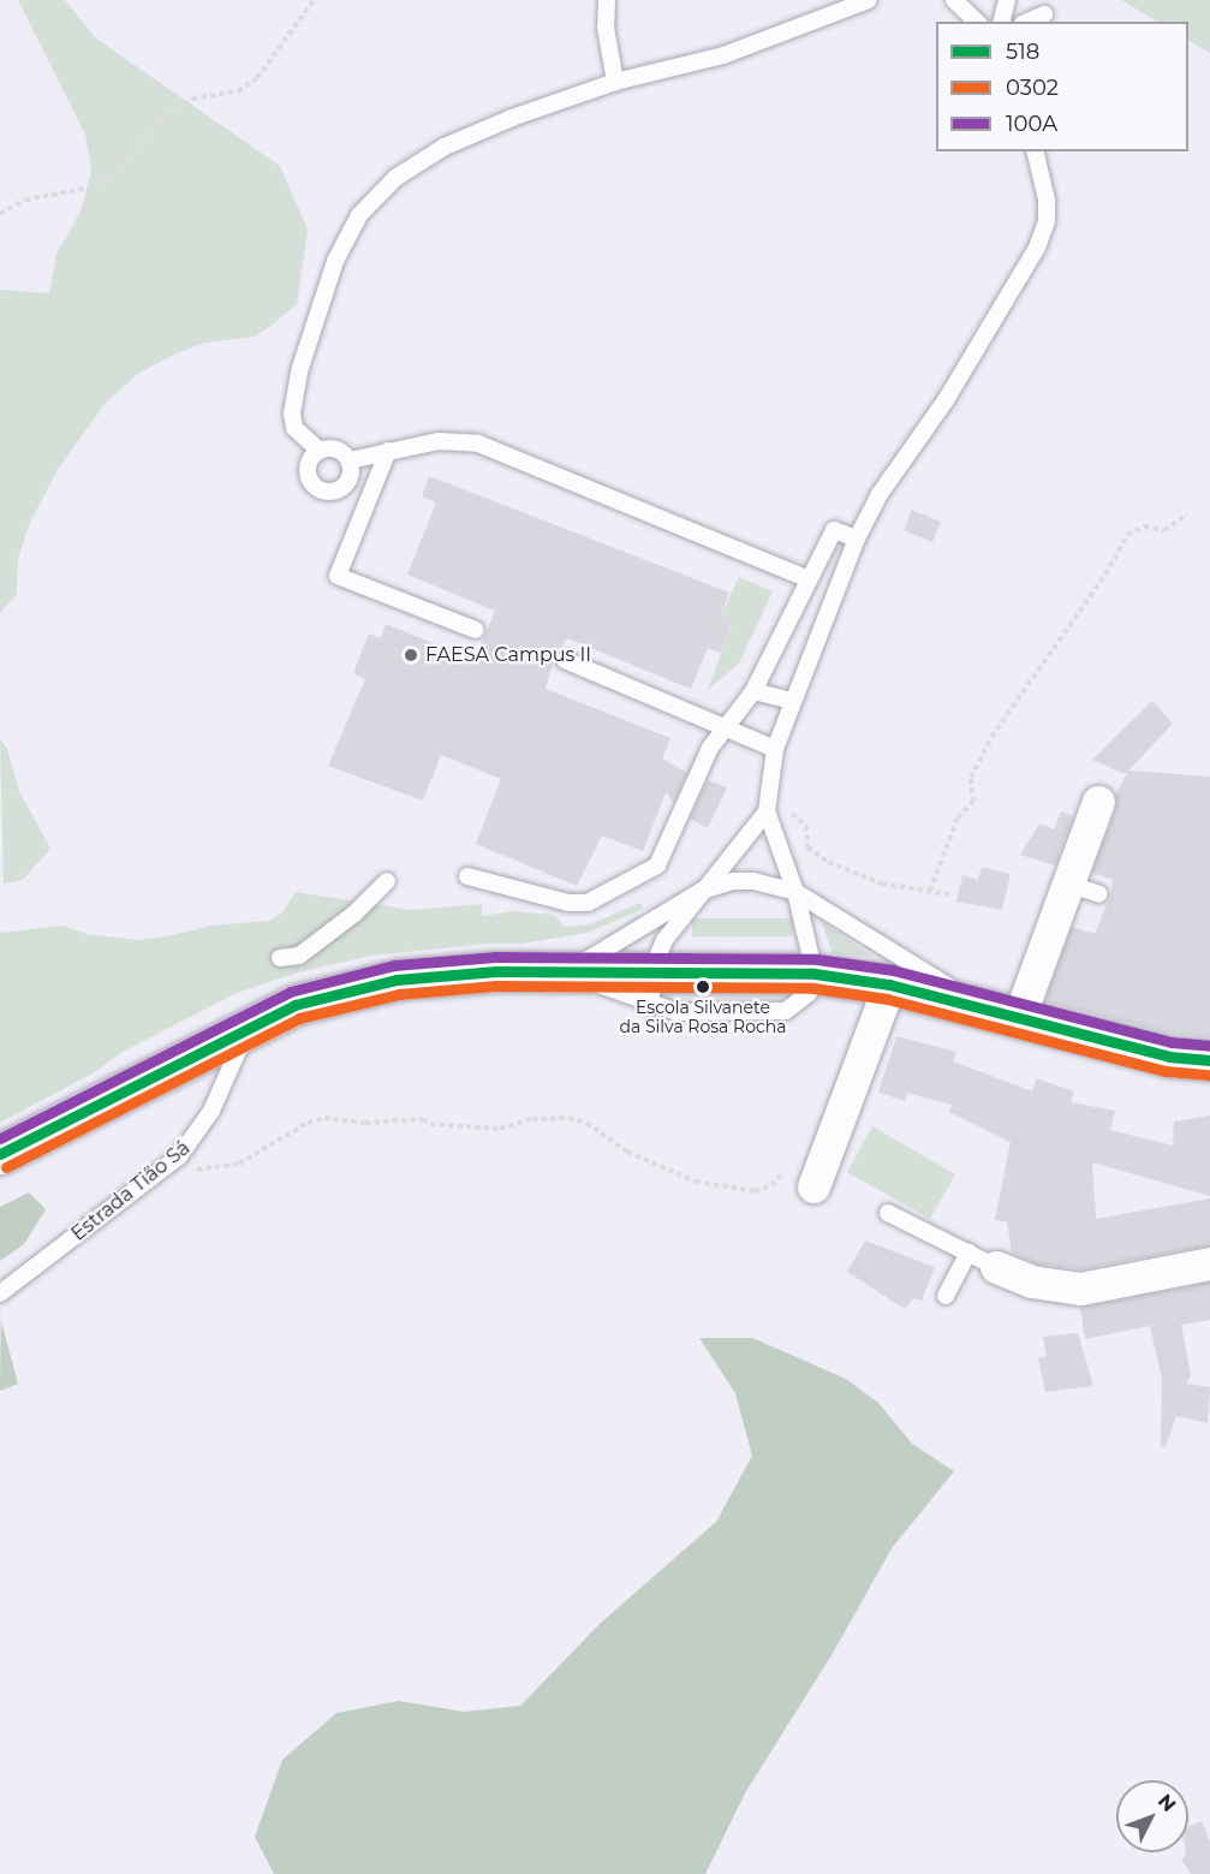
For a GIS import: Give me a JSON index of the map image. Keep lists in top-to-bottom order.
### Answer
{
  "streets": {
    "lane": ["Estrada Tião Sá"]
  },
  "places": ["FAESA Campus II", "Escola Silvanete da Silva Rosa Rocha"],
  "lines": ["transit line 100A", "transit line 518", "transit line 0302"],
  "legend": ["518", "0302", "100A"],
  "north": "top right"
}
